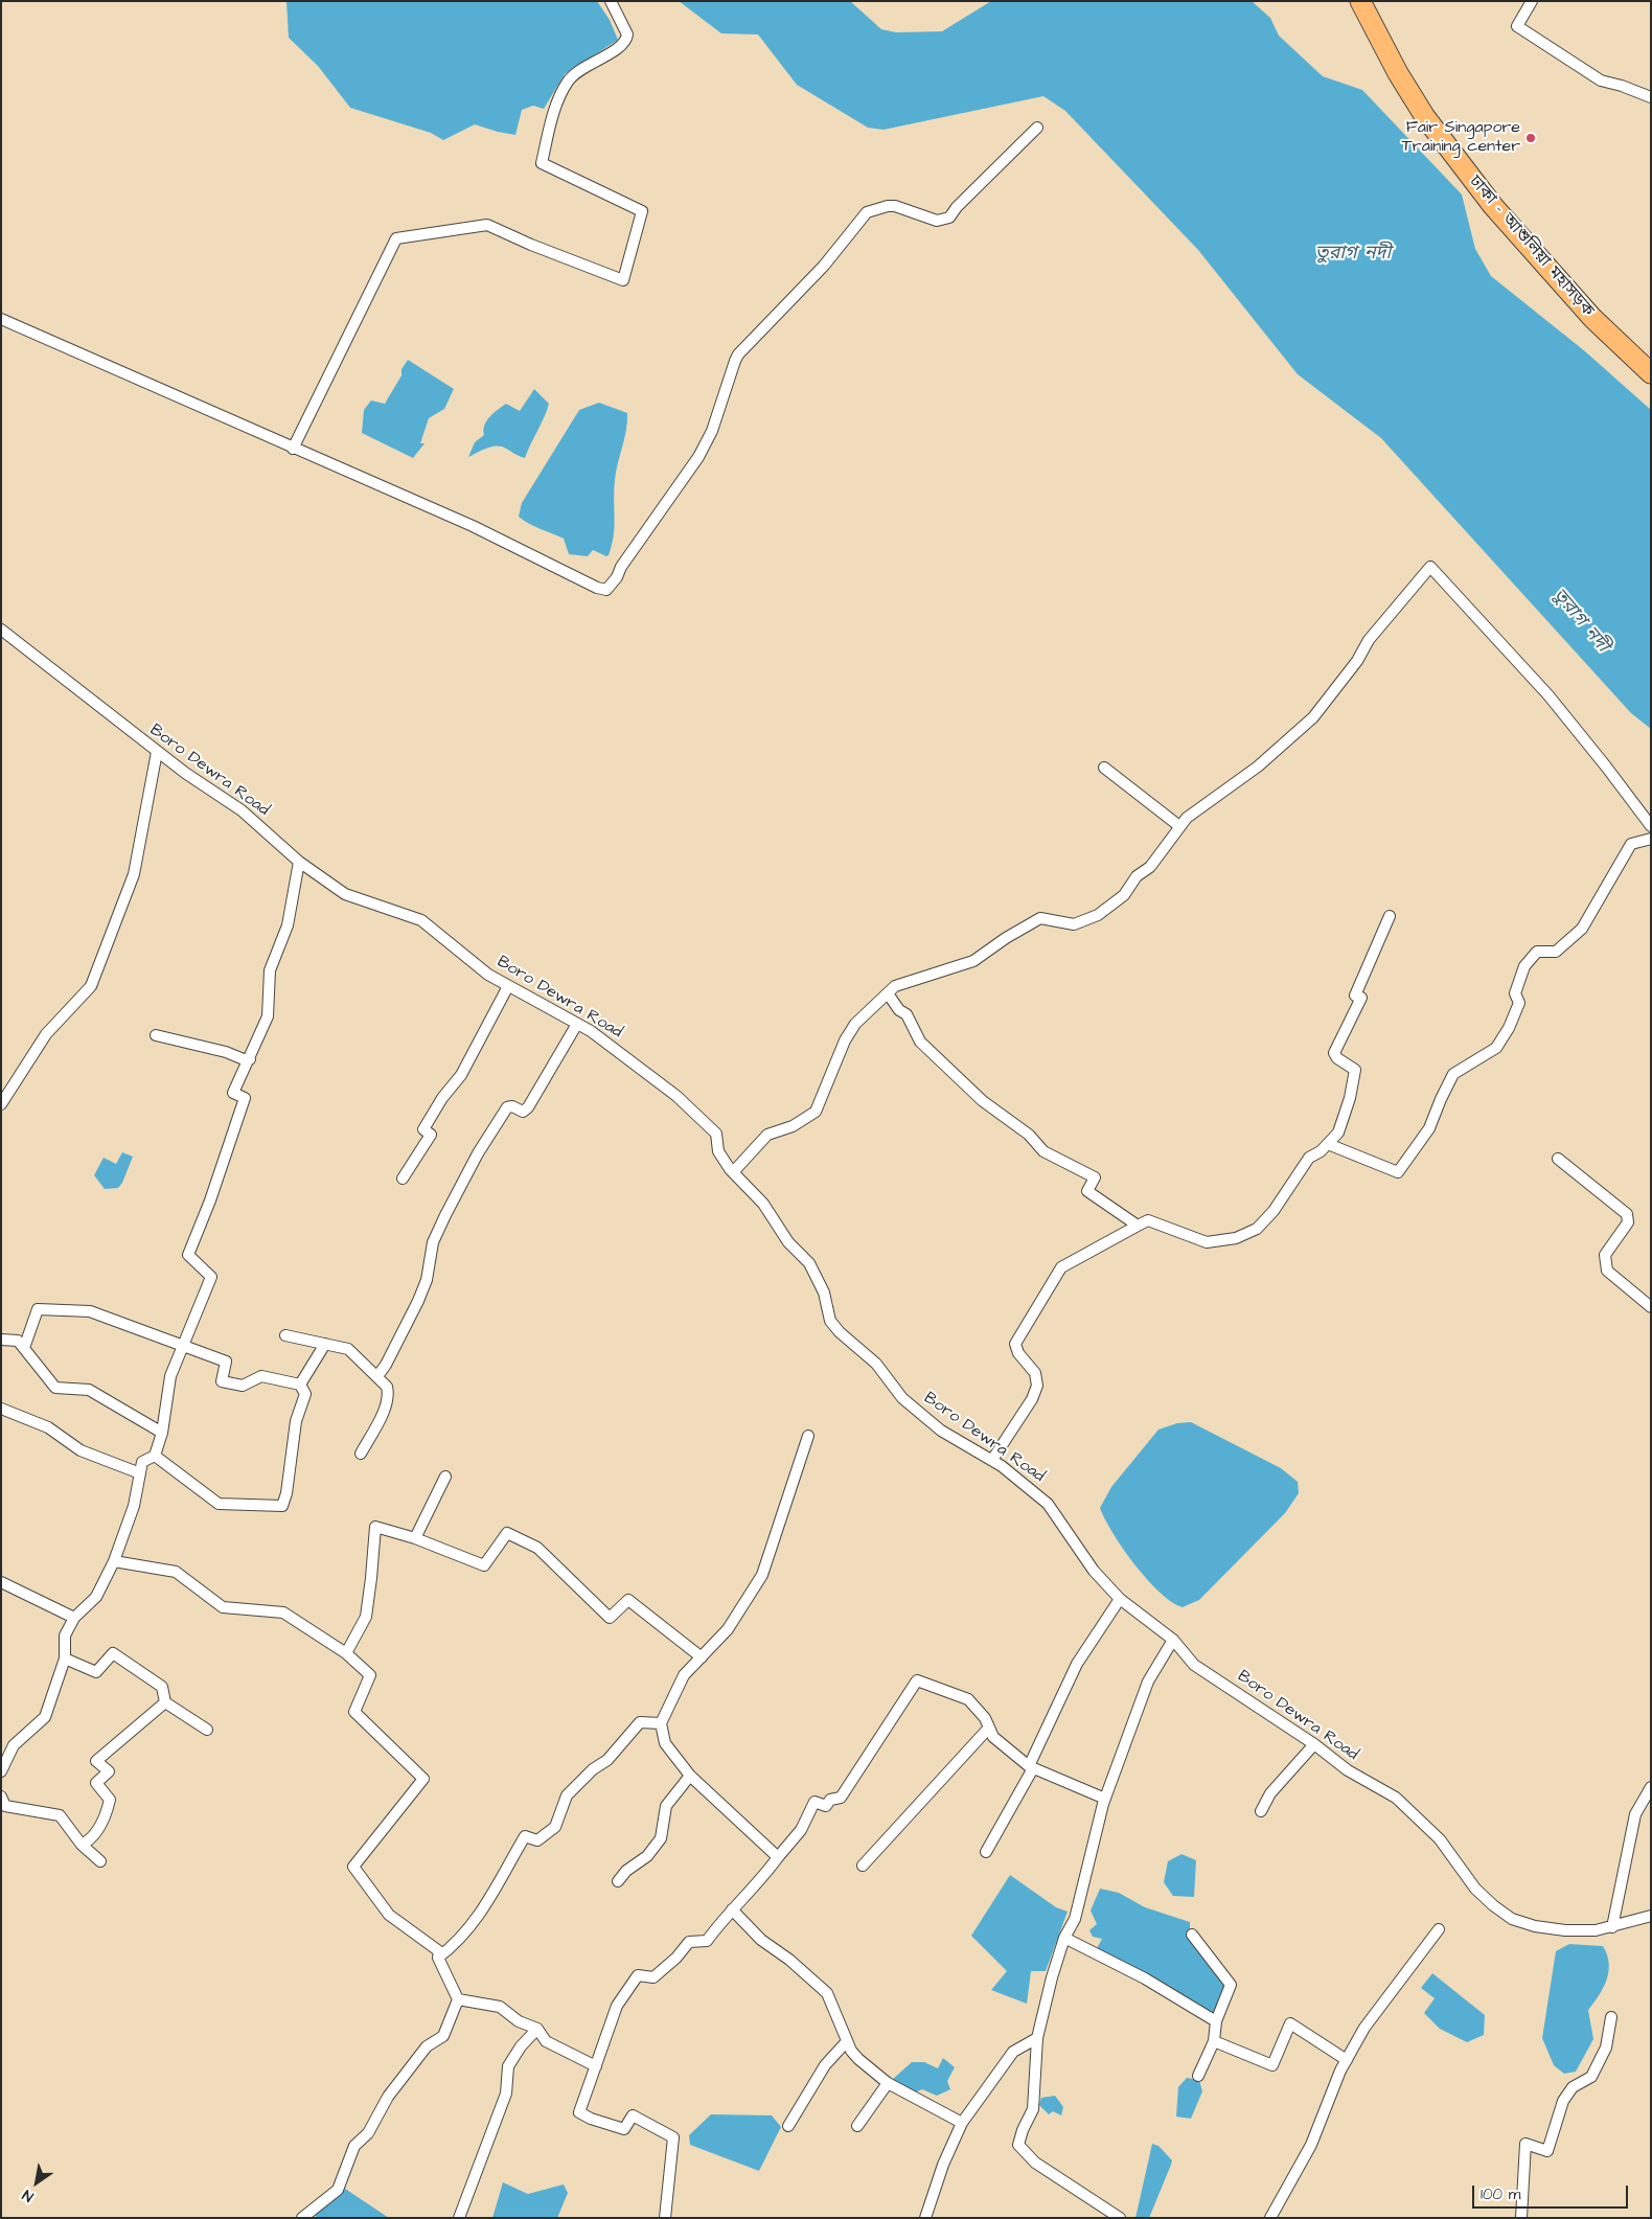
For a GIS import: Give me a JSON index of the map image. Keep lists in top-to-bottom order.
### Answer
{
  "streets": {
    "highway": ["ঢাকা - আশুলিয়া মহাসড়ক"],
    "street": ["Boro Dewra Road"]
  },
  "water": ["তুরাগ নদী"],
  "places": ["Fair Singapore Training center"],
  "scale_bar": "100 m",
  "north": "bottom left"
}
